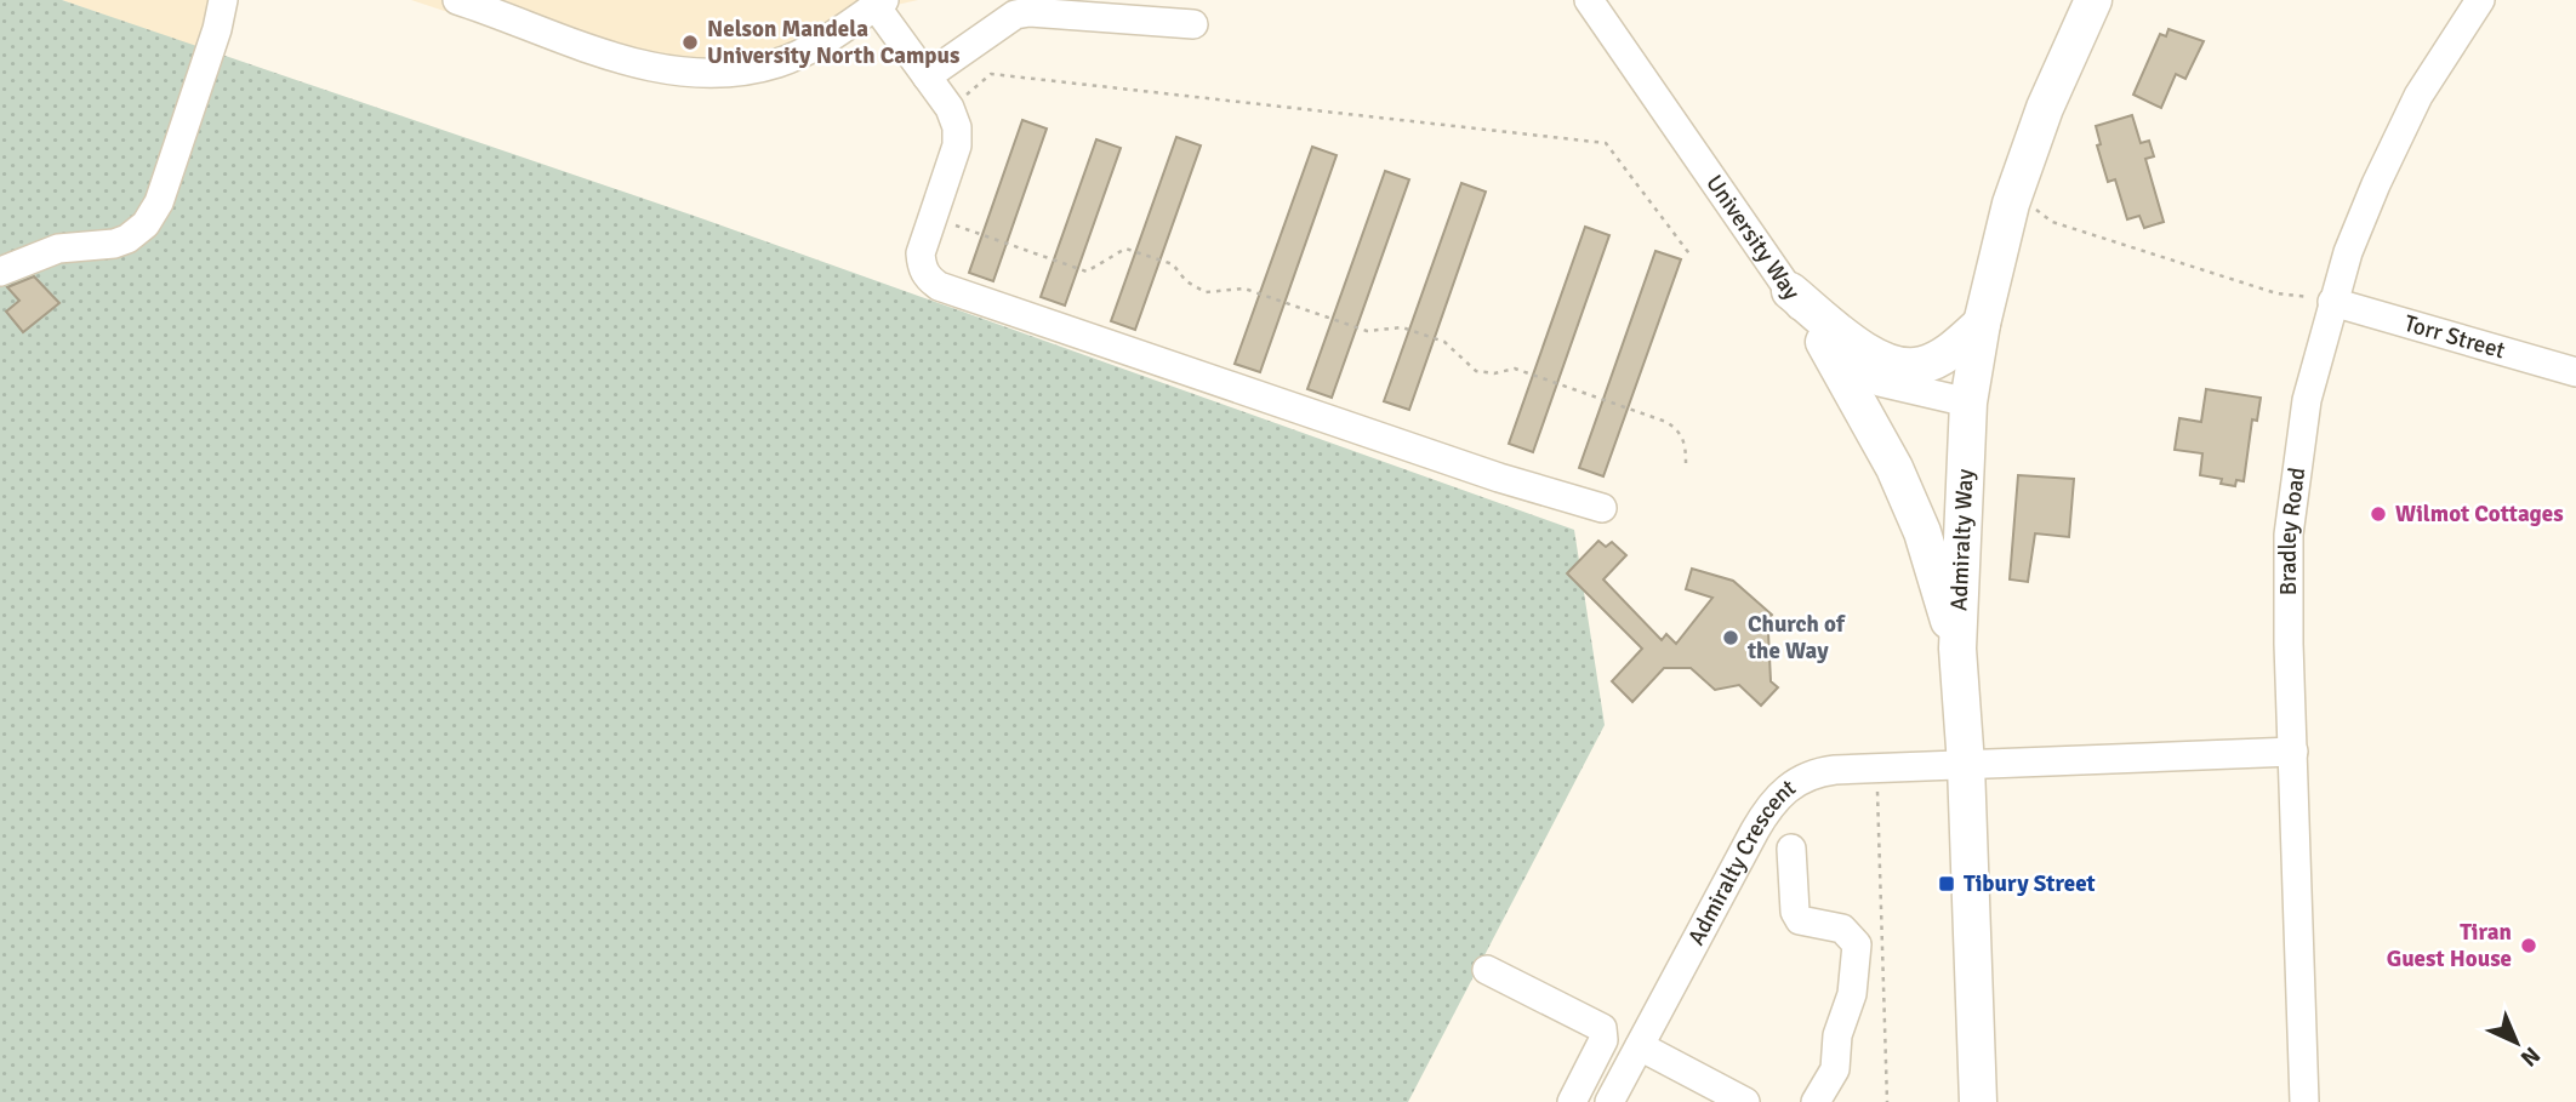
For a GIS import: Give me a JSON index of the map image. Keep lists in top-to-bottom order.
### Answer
{
  "streets": {
    "main road": ["Admiralty Way"],
    "street": [
      "University Way",
      "Torr Street",
      "Bradley Road",
      "Admiralty Crescent"
    ]
  },
  "crossings": [
    ["University Way", "Admiralty Way"],
    ["Torr Street", "Bradley Road"],
    ["Admiralty Way", "Admiralty Crescent"]
  ],
  "places": {
    "other": [
      "Nelson Mandela University North Campus",
      "Wilmot Cottages",
      "Church of the Way",
      "Tiran Guest House"
    ],
    "transit": ["Tibury Street"]
  },
  "north": "bottom right"
}
